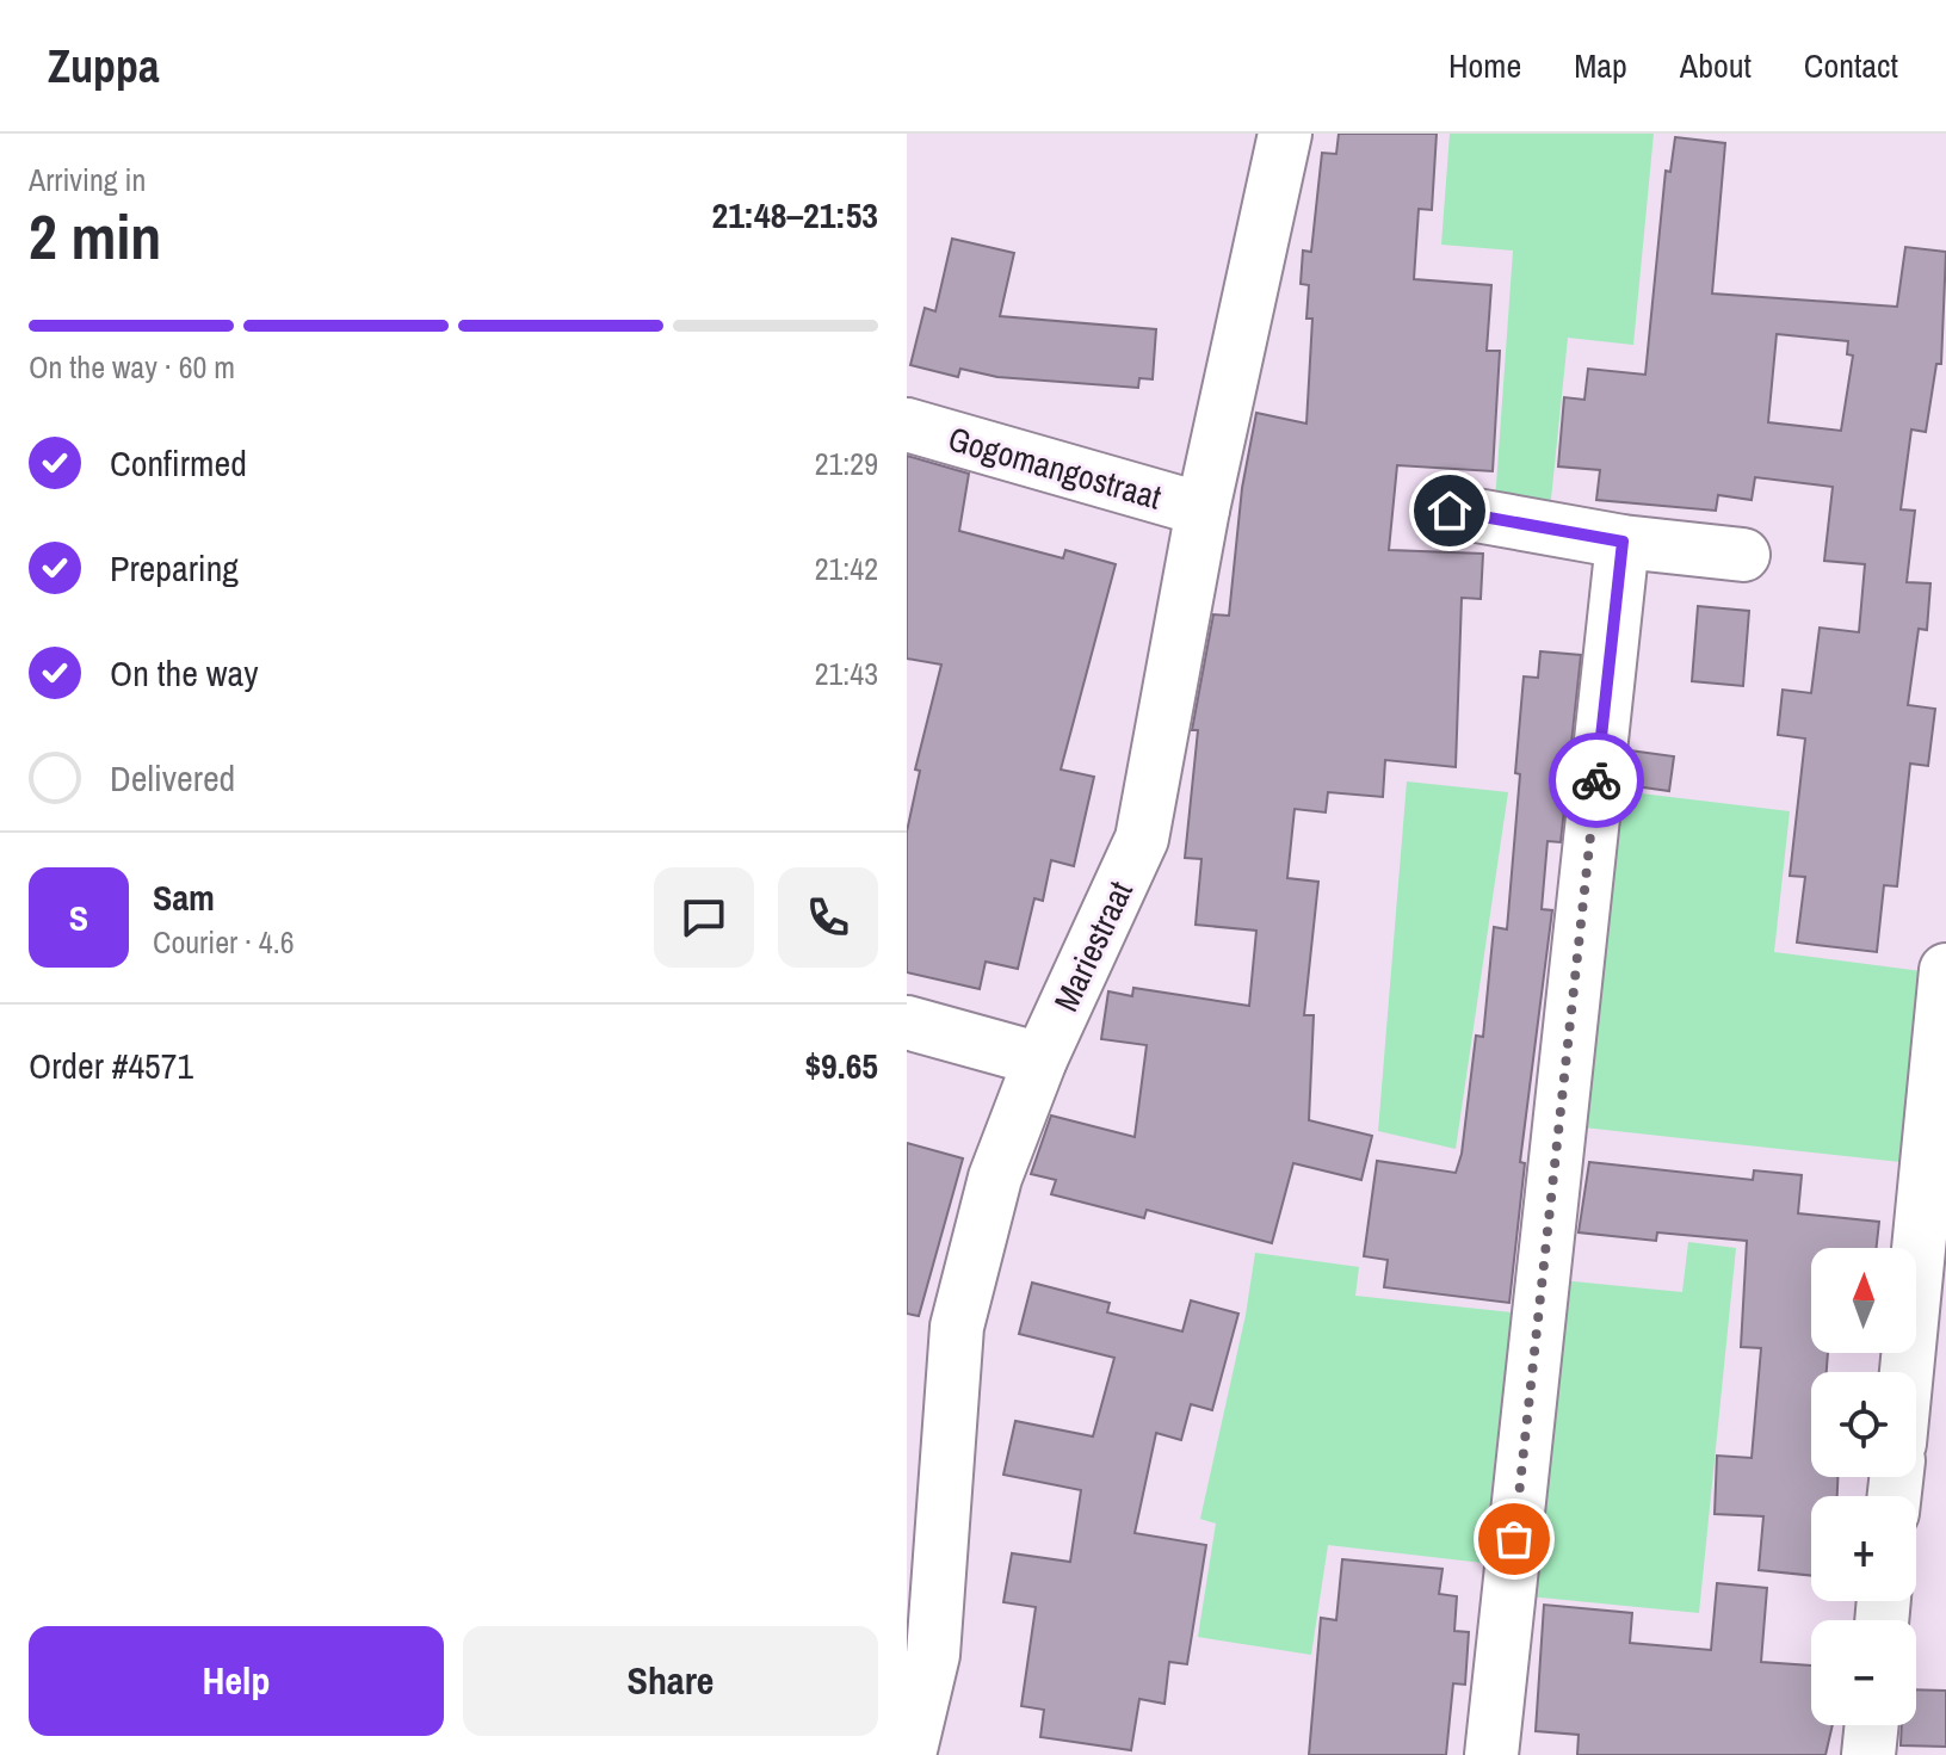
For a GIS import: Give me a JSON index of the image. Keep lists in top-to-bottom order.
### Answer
{
  "streets": {
    "street": ["Gogomangostraat", "Mariestraat"]
  },
  "crossings": [
    ["Gogomangostraat", "Mariestraat"]
  ],
  "north": "top",
  "page": {
    "header": "Zuppa",
    "nav": [
      "Home",
      "Map",
      "About",
      "Contact"
    ],
    "heading": ["2 min", "Arriving in", "21:48–21:53"],
    "panel": [
      "Sam",
      "Courier · 4.6",
      "Order #4571",
      "$9.65"
    ],
    "bar": "On the way · 60 m",
    "list": [
      ["Confirmed", "21:29"],
      ["Preparing", "21:42"],
      ["On the way", "21:43"],
      "Delivered"
    ],
    "round": "S",
    "map_buttons": ["+", "−"],
    "buttons": ["Help", "Share"]
  }
}
